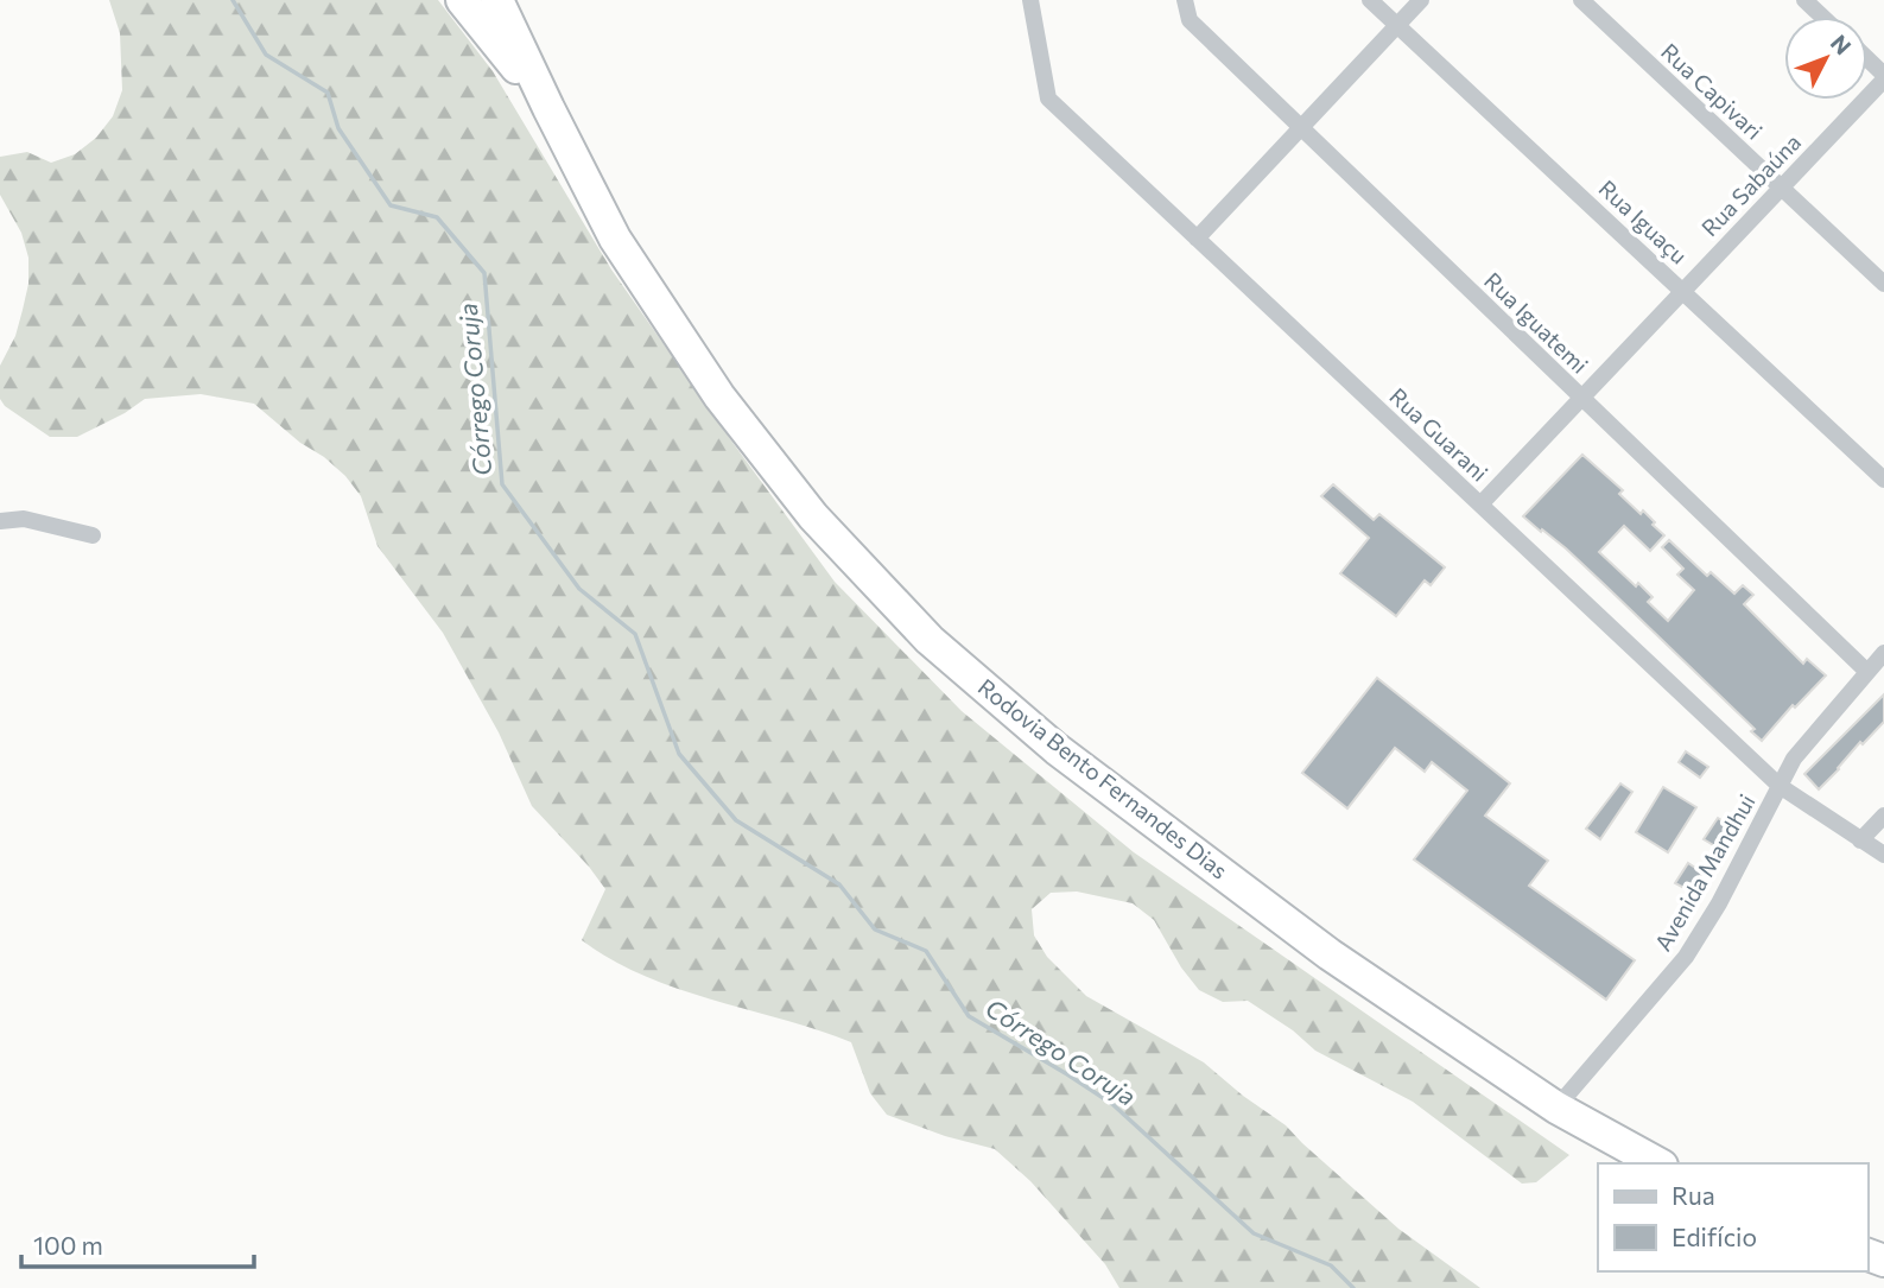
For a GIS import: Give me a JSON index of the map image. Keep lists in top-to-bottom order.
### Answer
{
  "streets": {
    "highway": ["Rodovia Bento Fernandes Dias"],
    "street": [
      "Rua Capivari",
      "Rua Sabaúna",
      "Rua Iguaçu",
      "Rua Iguatemi",
      "Rua Guarani",
      "Avenida Mandhui"
    ]
  },
  "crossings": [
    ["Rua Capivari", "Rua Sabaúna"],
    ["Rua Sabaúna", "Rua Iguaçu"],
    ["Rua Sabaúna", "Rua Iguatemi"],
    ["Rua Sabaúna", "Rua Guarani"],
    ["Rua Iguatemi", "Avenida Mandhui"],
    ["Rua Guarani", "Avenida Mandhui"],
    ["Rodovia Bento Fernandes Dias", "Avenida Mandhui"]
  ],
  "water": ["Córrego Coruja"],
  "legend": ["Rua", "Edifício"],
  "scale_bar": "100 m",
  "north": "top right"
}
